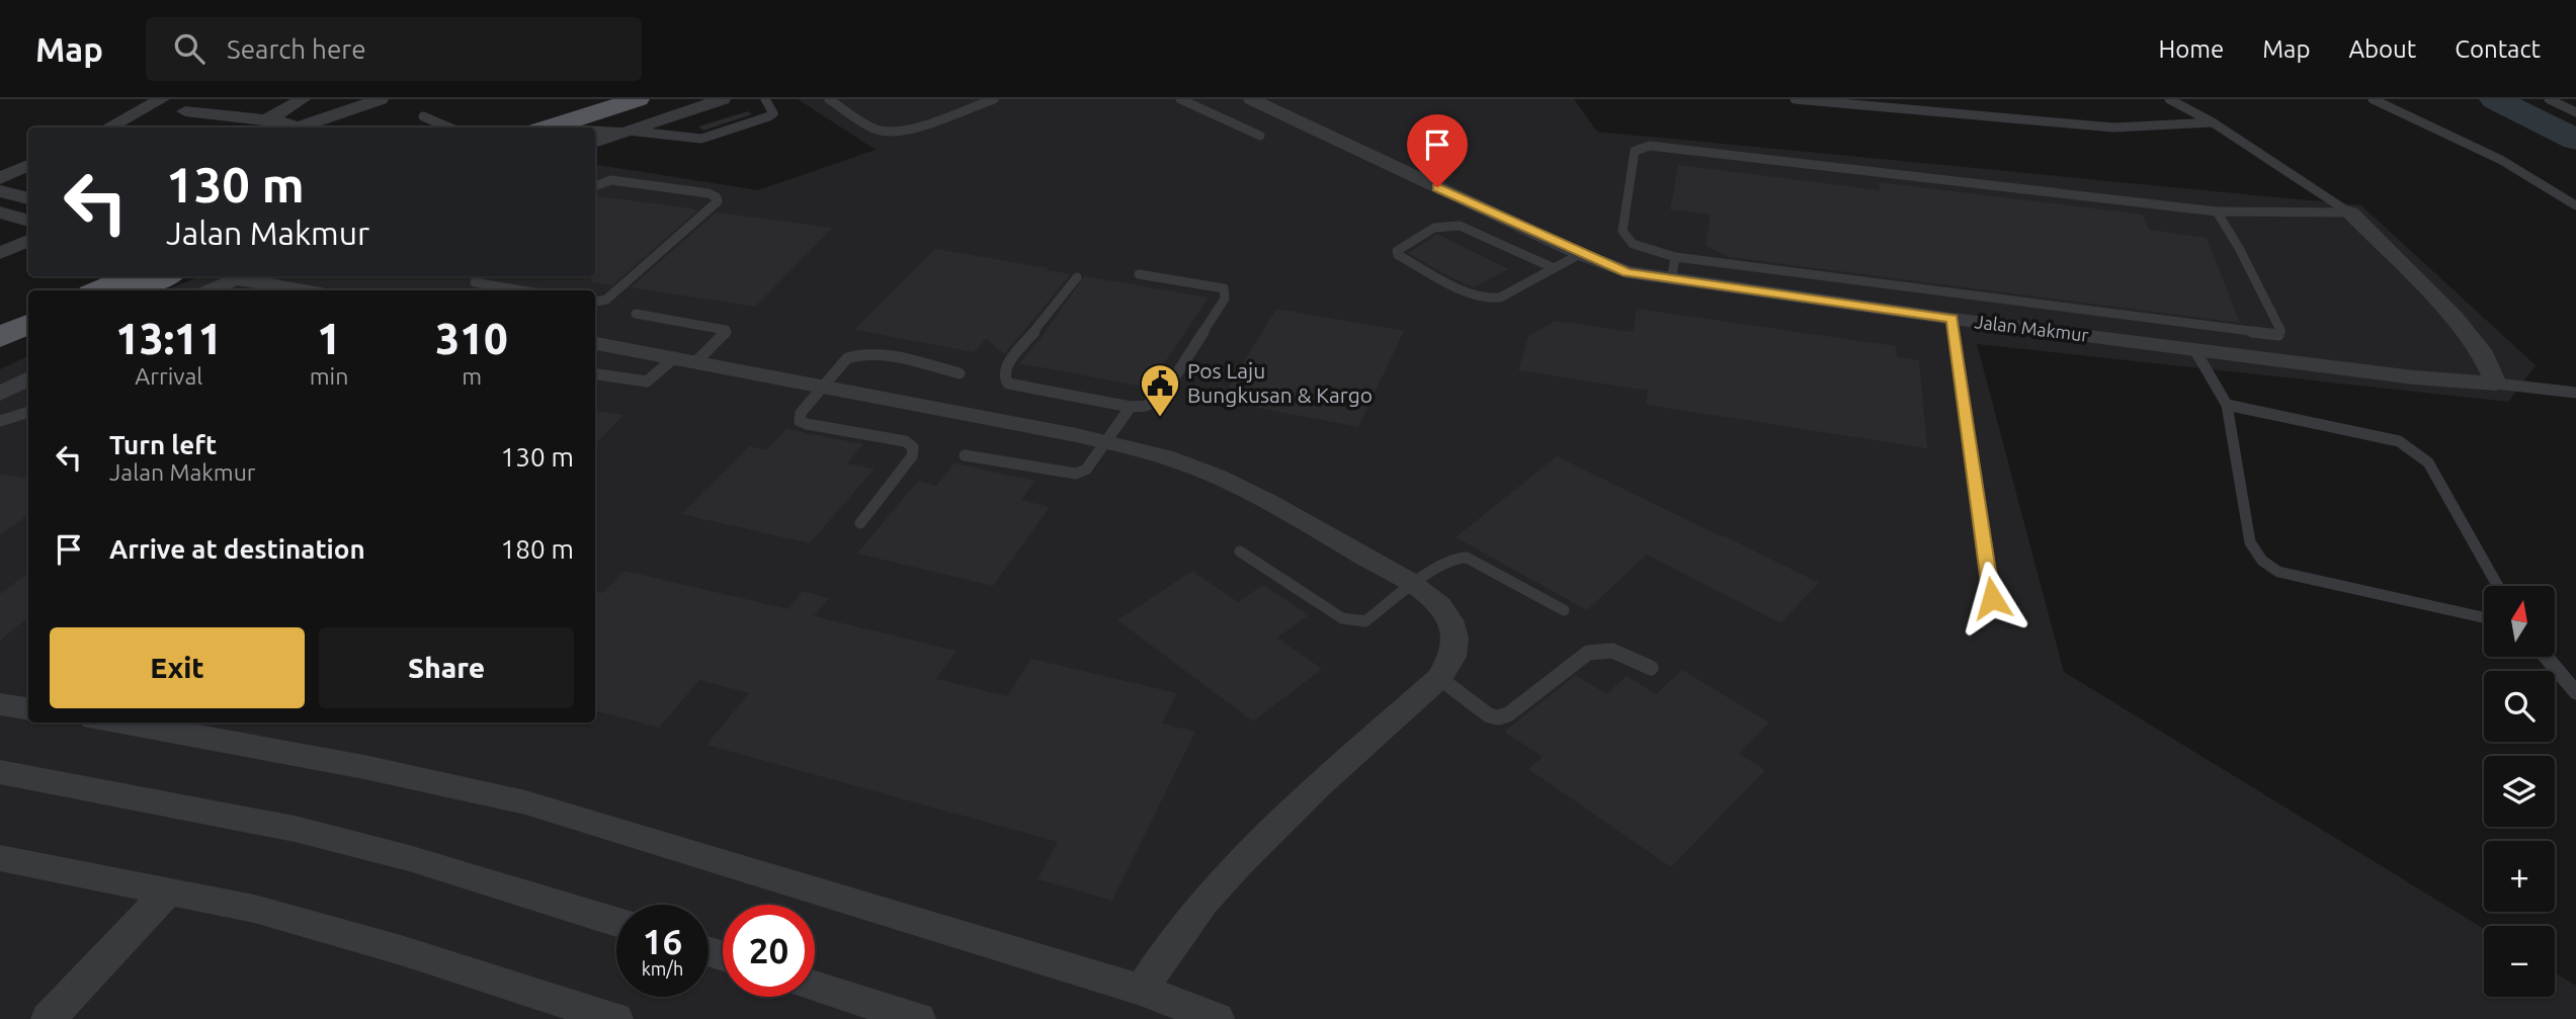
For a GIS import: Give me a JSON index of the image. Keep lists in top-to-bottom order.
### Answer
{
  "streets": {
    "street": ["Jalan Makmur"]
  },
  "places": {
    "public building": ["Pos Laju Bungkusan & Kargo"]
  },
  "north": "top",
  "page": {
    "header": "Map",
    "search": "Search here",
    "nav": [
      "Home",
      "Map",
      "About",
      "Contact"
    ],
    "turn": ["130 m", "Jalan Makmur"],
    "eta": [
      "13:11",
      "Arrival",
      "1",
      "min",
      "310",
      "m"
    ],
    "list": [
      {
        "name": "Turn left",
        "note": "Jalan Makmur",
        "value": "130 m"
      },
      {
        "name": "Arrive at destination",
        "value": "180 m"
      }
    ],
    "map_buttons": ["+", "−"],
    "buttons": ["Exit", "Share"],
    "speed": "16 km/h",
    "limit": "20"
  }
}
